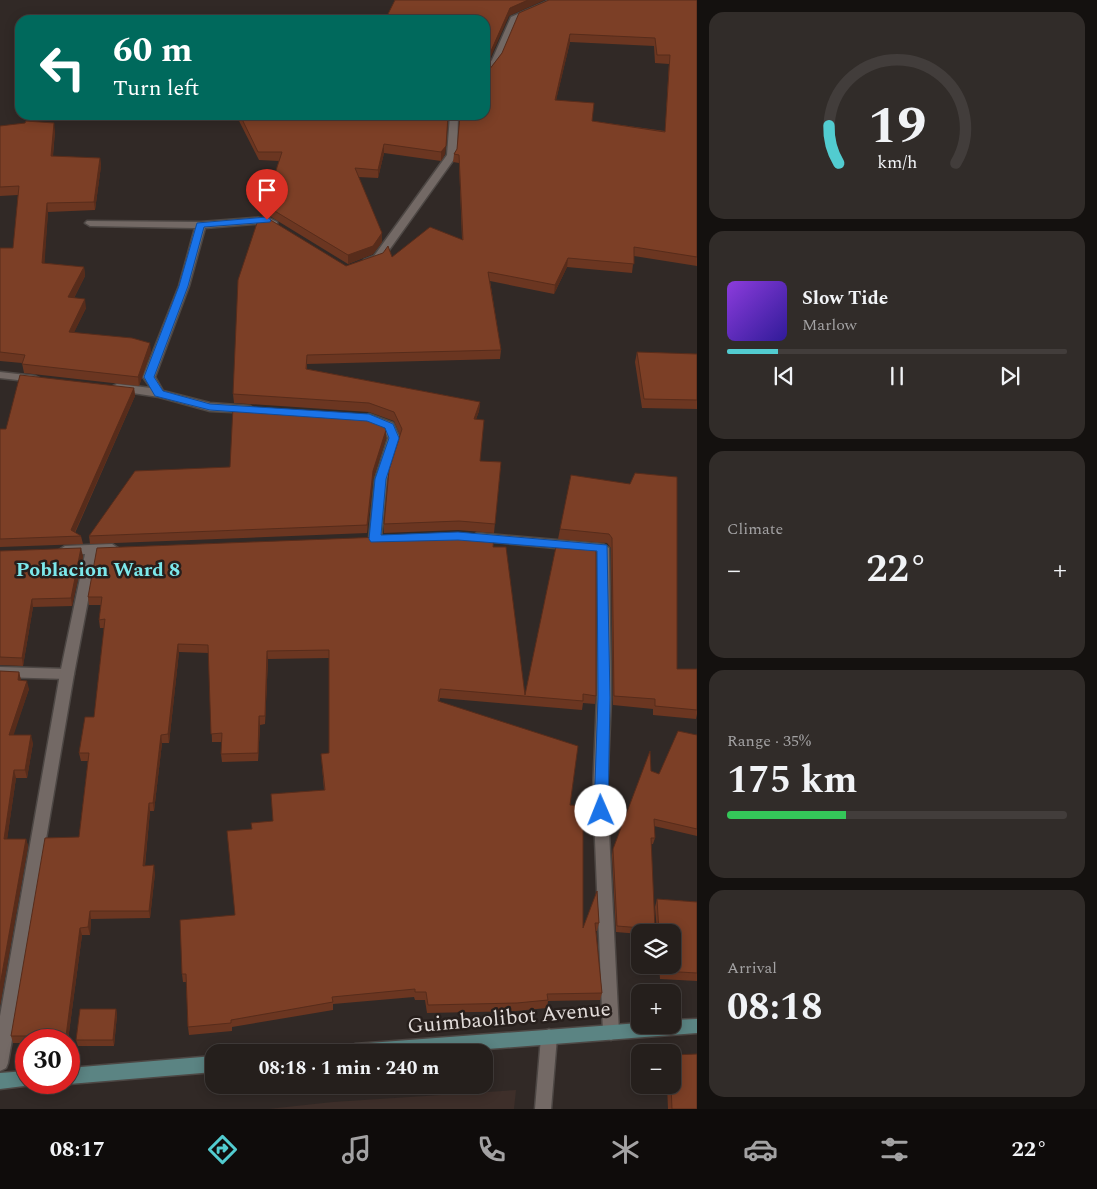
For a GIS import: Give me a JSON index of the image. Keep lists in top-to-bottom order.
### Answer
{
  "streets": {
    "street": ["Guimbaolibot Avenue"]
  },
  "districts": ["Poblacion Ward 8"],
  "page": {
    "turn": ["60 m", "Turn left"],
    "song": ["Slow Tide", "Marlow"],
    "tile": [
      "Climate",
      ["Range · 35%", "175 km"],
      ["Arrival", "08:18"]
    ],
    "heat": ["−", "22°", "+"],
    "map_buttons": ["+", "−"],
    "limit": "30",
    "trip": "08:18 · 1 min · 240 m",
    "tabs": ["08:17", "22°"],
    "gauge": ["19", "km/h"]
  }
}
